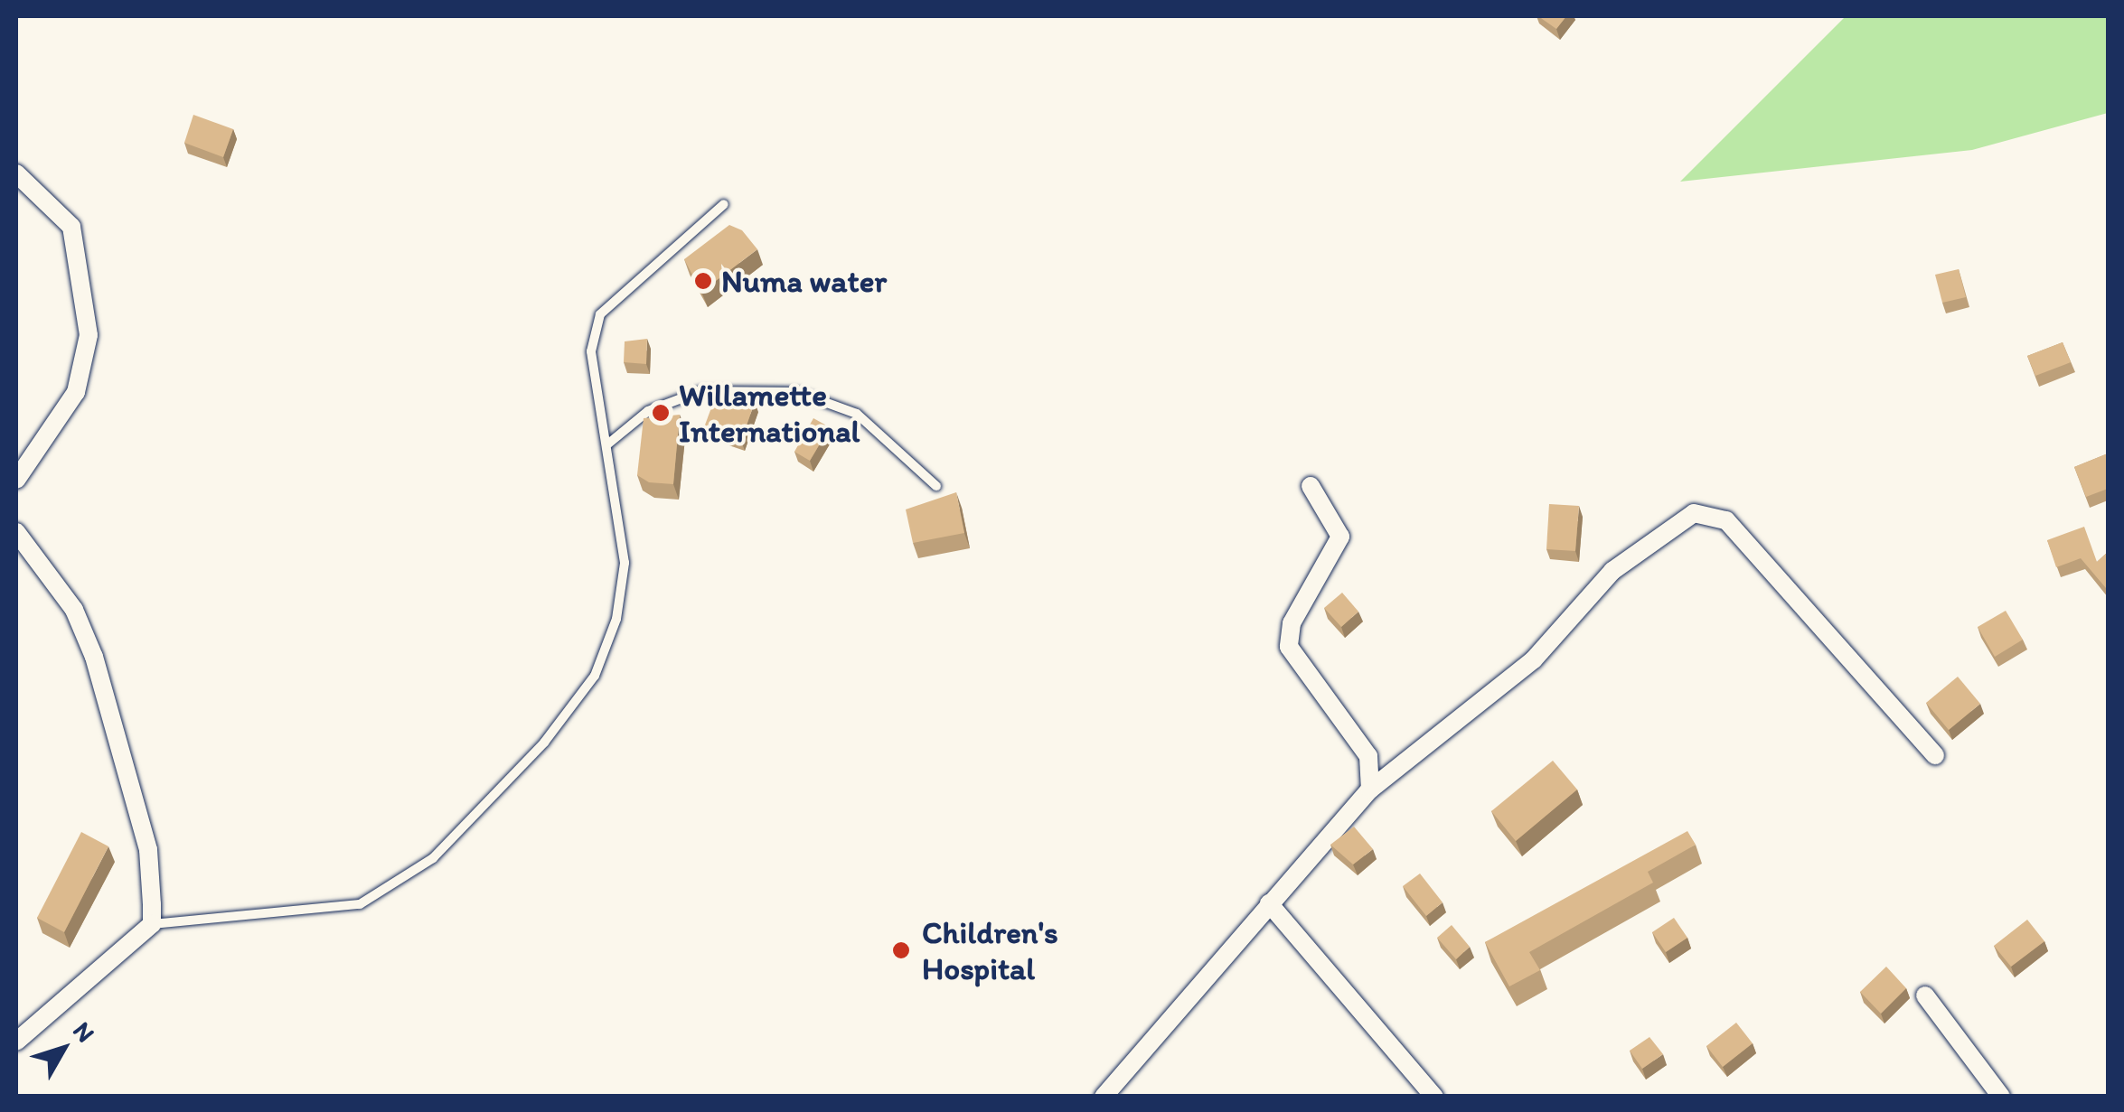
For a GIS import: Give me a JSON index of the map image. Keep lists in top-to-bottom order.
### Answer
{
  "places": ["Numa water", "Willamette International", "Children's Hospital"],
  "north": "top right"
}
